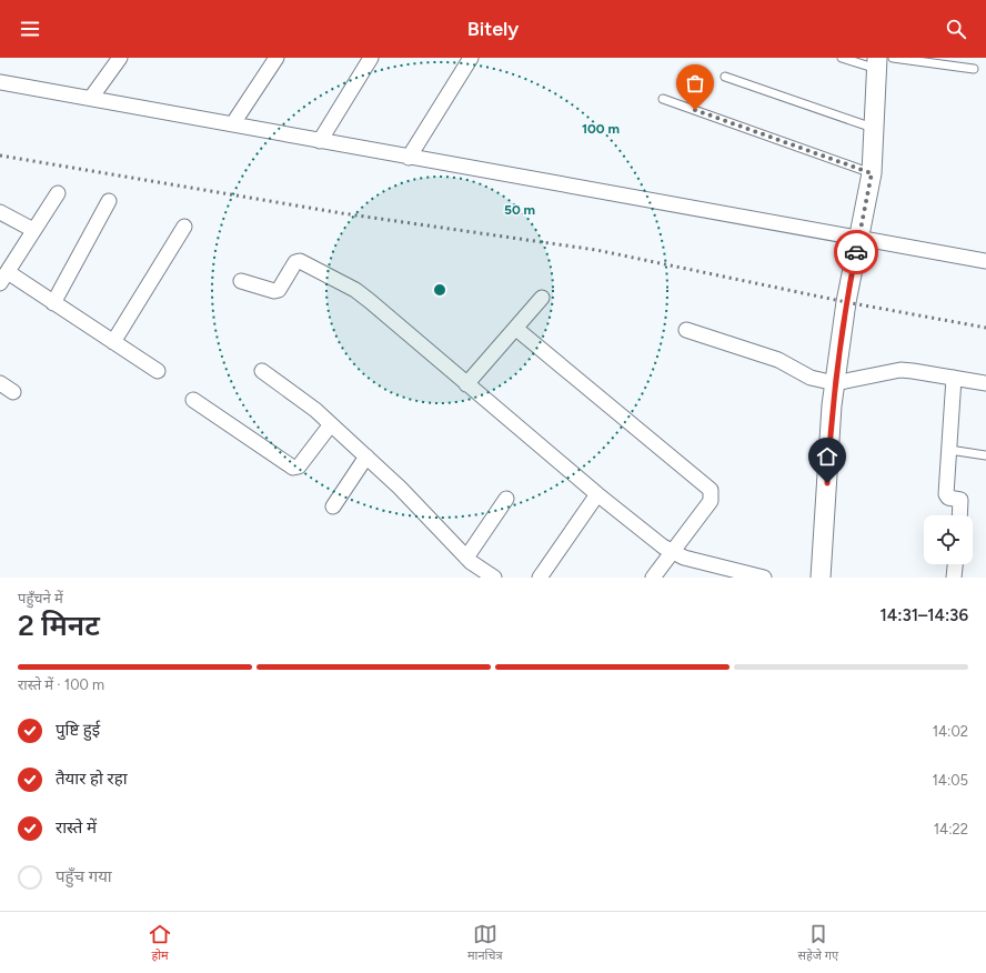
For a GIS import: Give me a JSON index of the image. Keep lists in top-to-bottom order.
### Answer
{
  "page": {
    "header": "Bitely",
    "heading": ["2 मिनट", "पहुँचने में", "14:31–14:36"],
    "bar": "रास्ते में · 100 m",
    "list": [
      ["पुष्टि हुई", "14:02"],
      ["तैयार हो रहा", "14:05"],
      ["रास्ते में", "14:22"],
      "पहुँच गया"
    ],
    "tabs": ["होम", "मानचित्र", "सहेजे गए"]
  },
  "rings": ["100 m", "50 m"]
}
